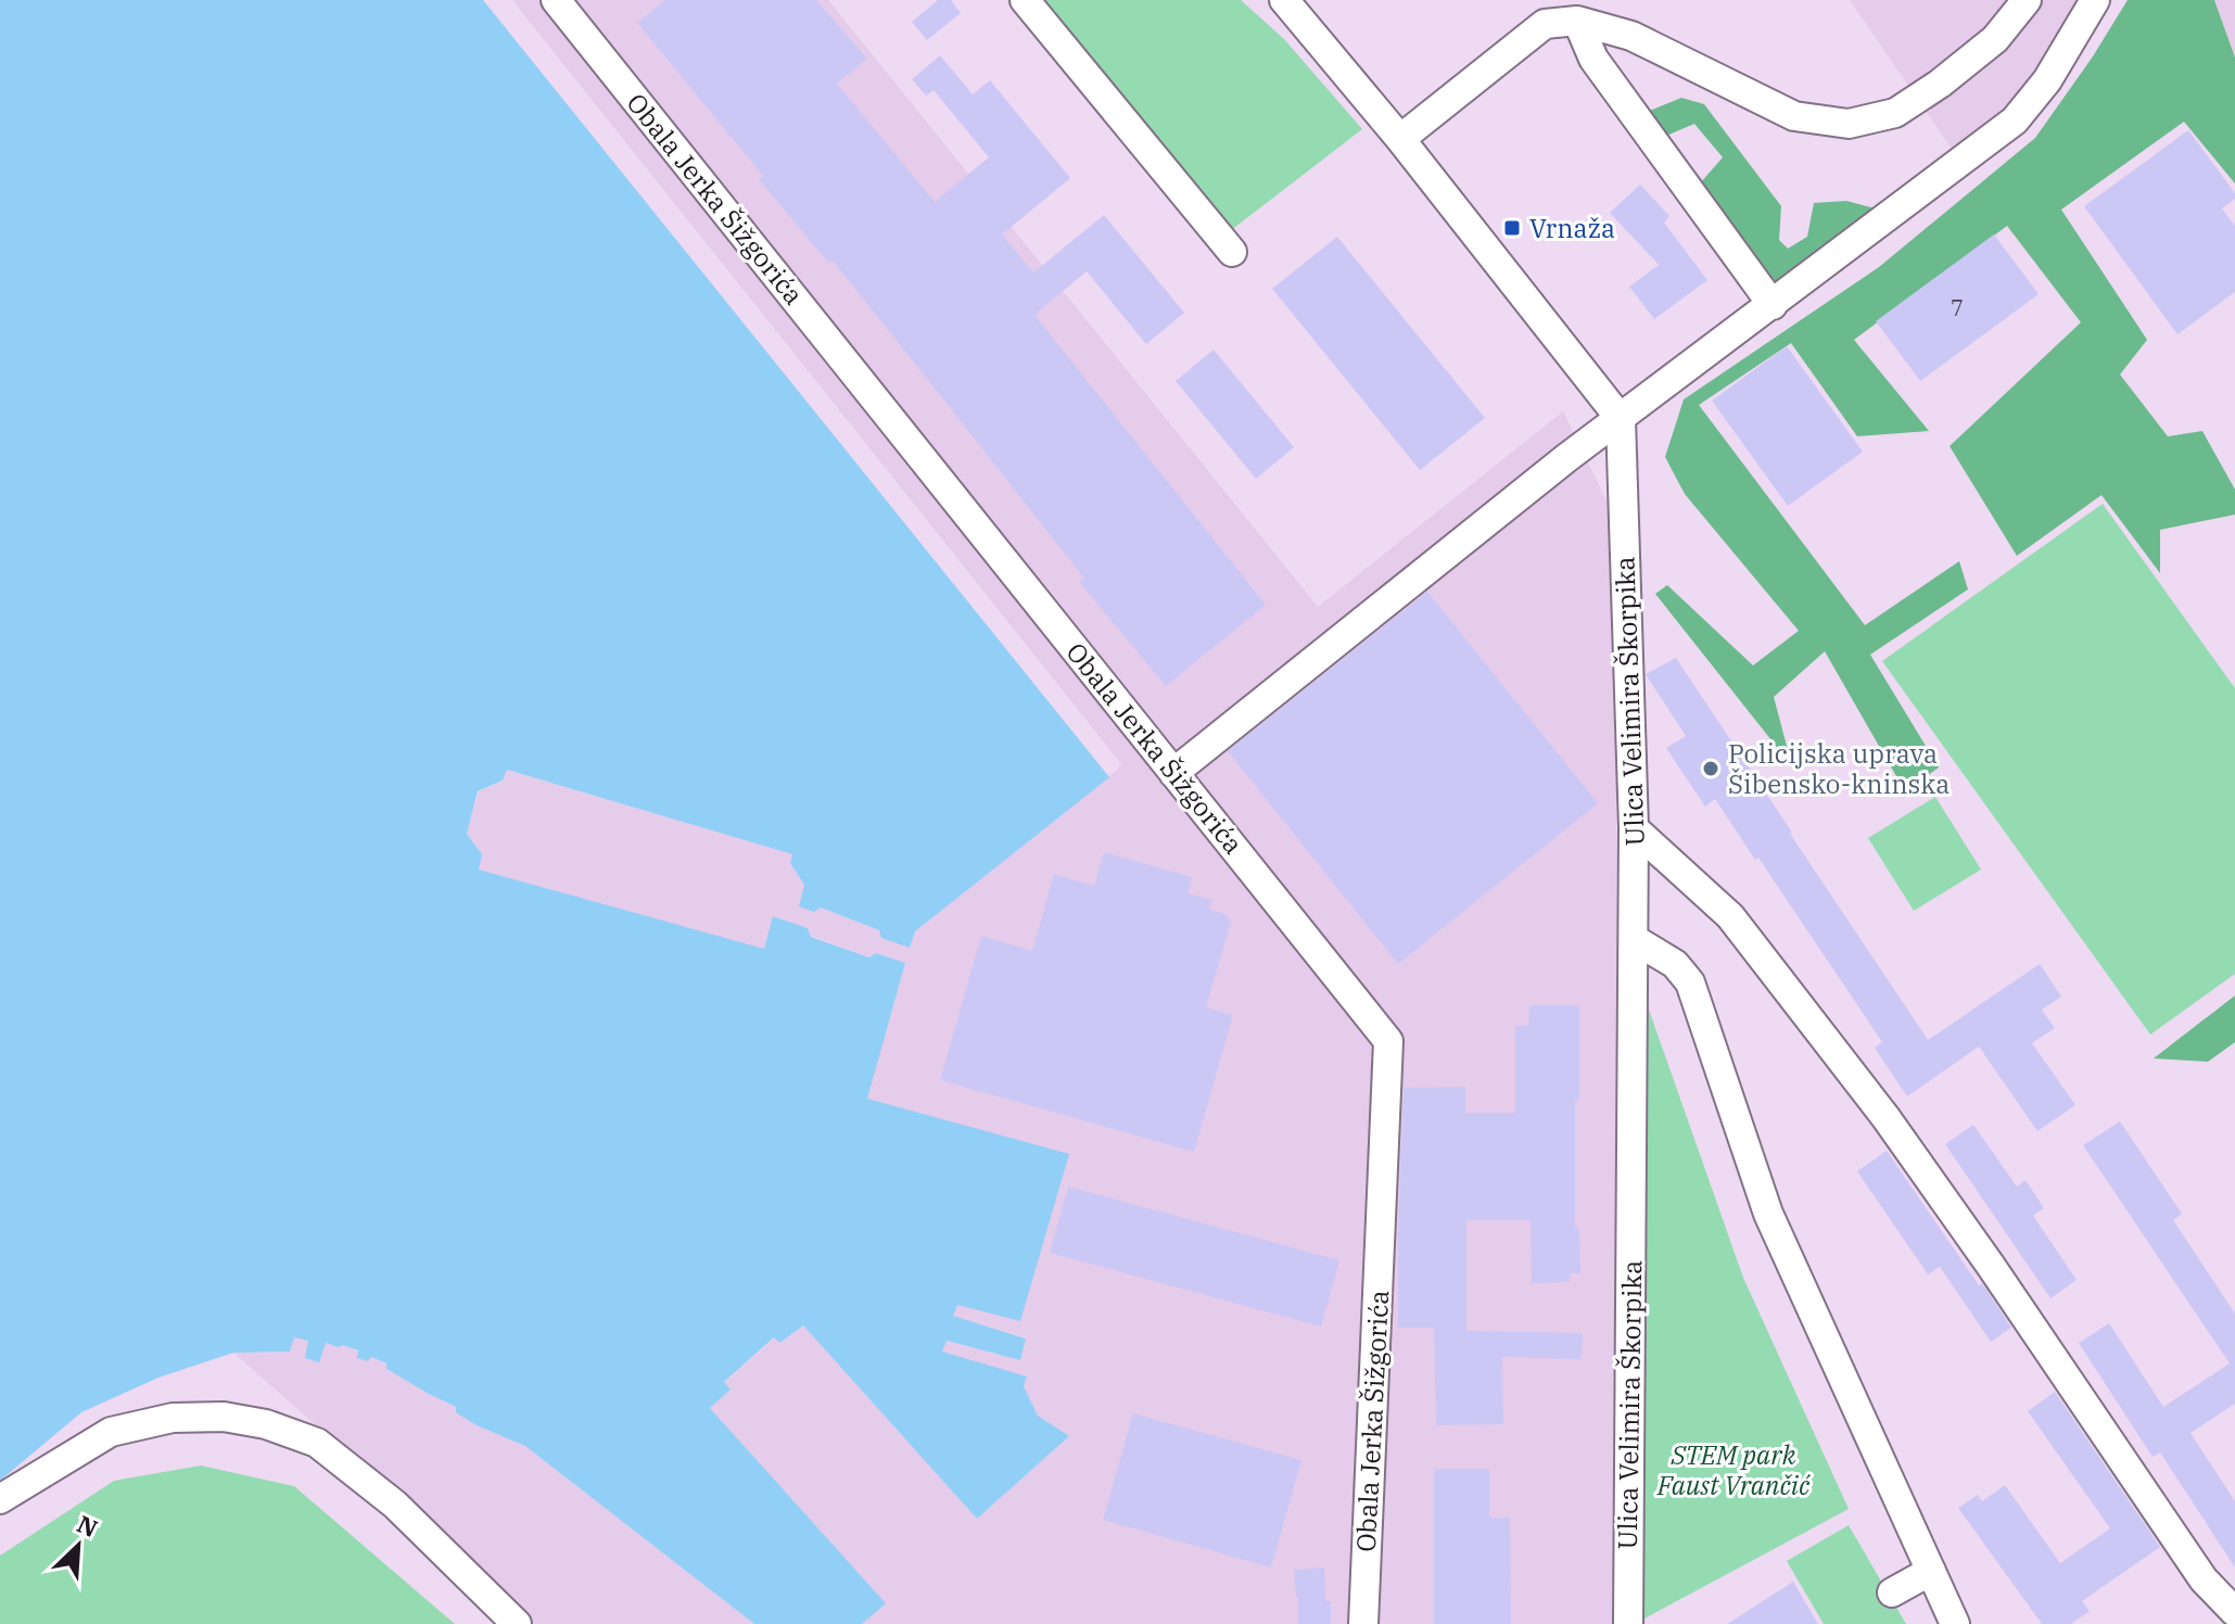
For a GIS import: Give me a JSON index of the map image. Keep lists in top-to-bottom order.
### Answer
{
  "streets": {
    "street": ["Obala Jerka Šižgorića", "Ulica Velimira Škorpika"]
  },
  "parks": ["STEM park Faust Vrančić"],
  "places": {
    "transit": ["Vrnaža"],
    "other": ["Policijska uprava Šibensko-kninska"]
  },
  "house_numbers": ["7"],
  "north": "top right"
}
